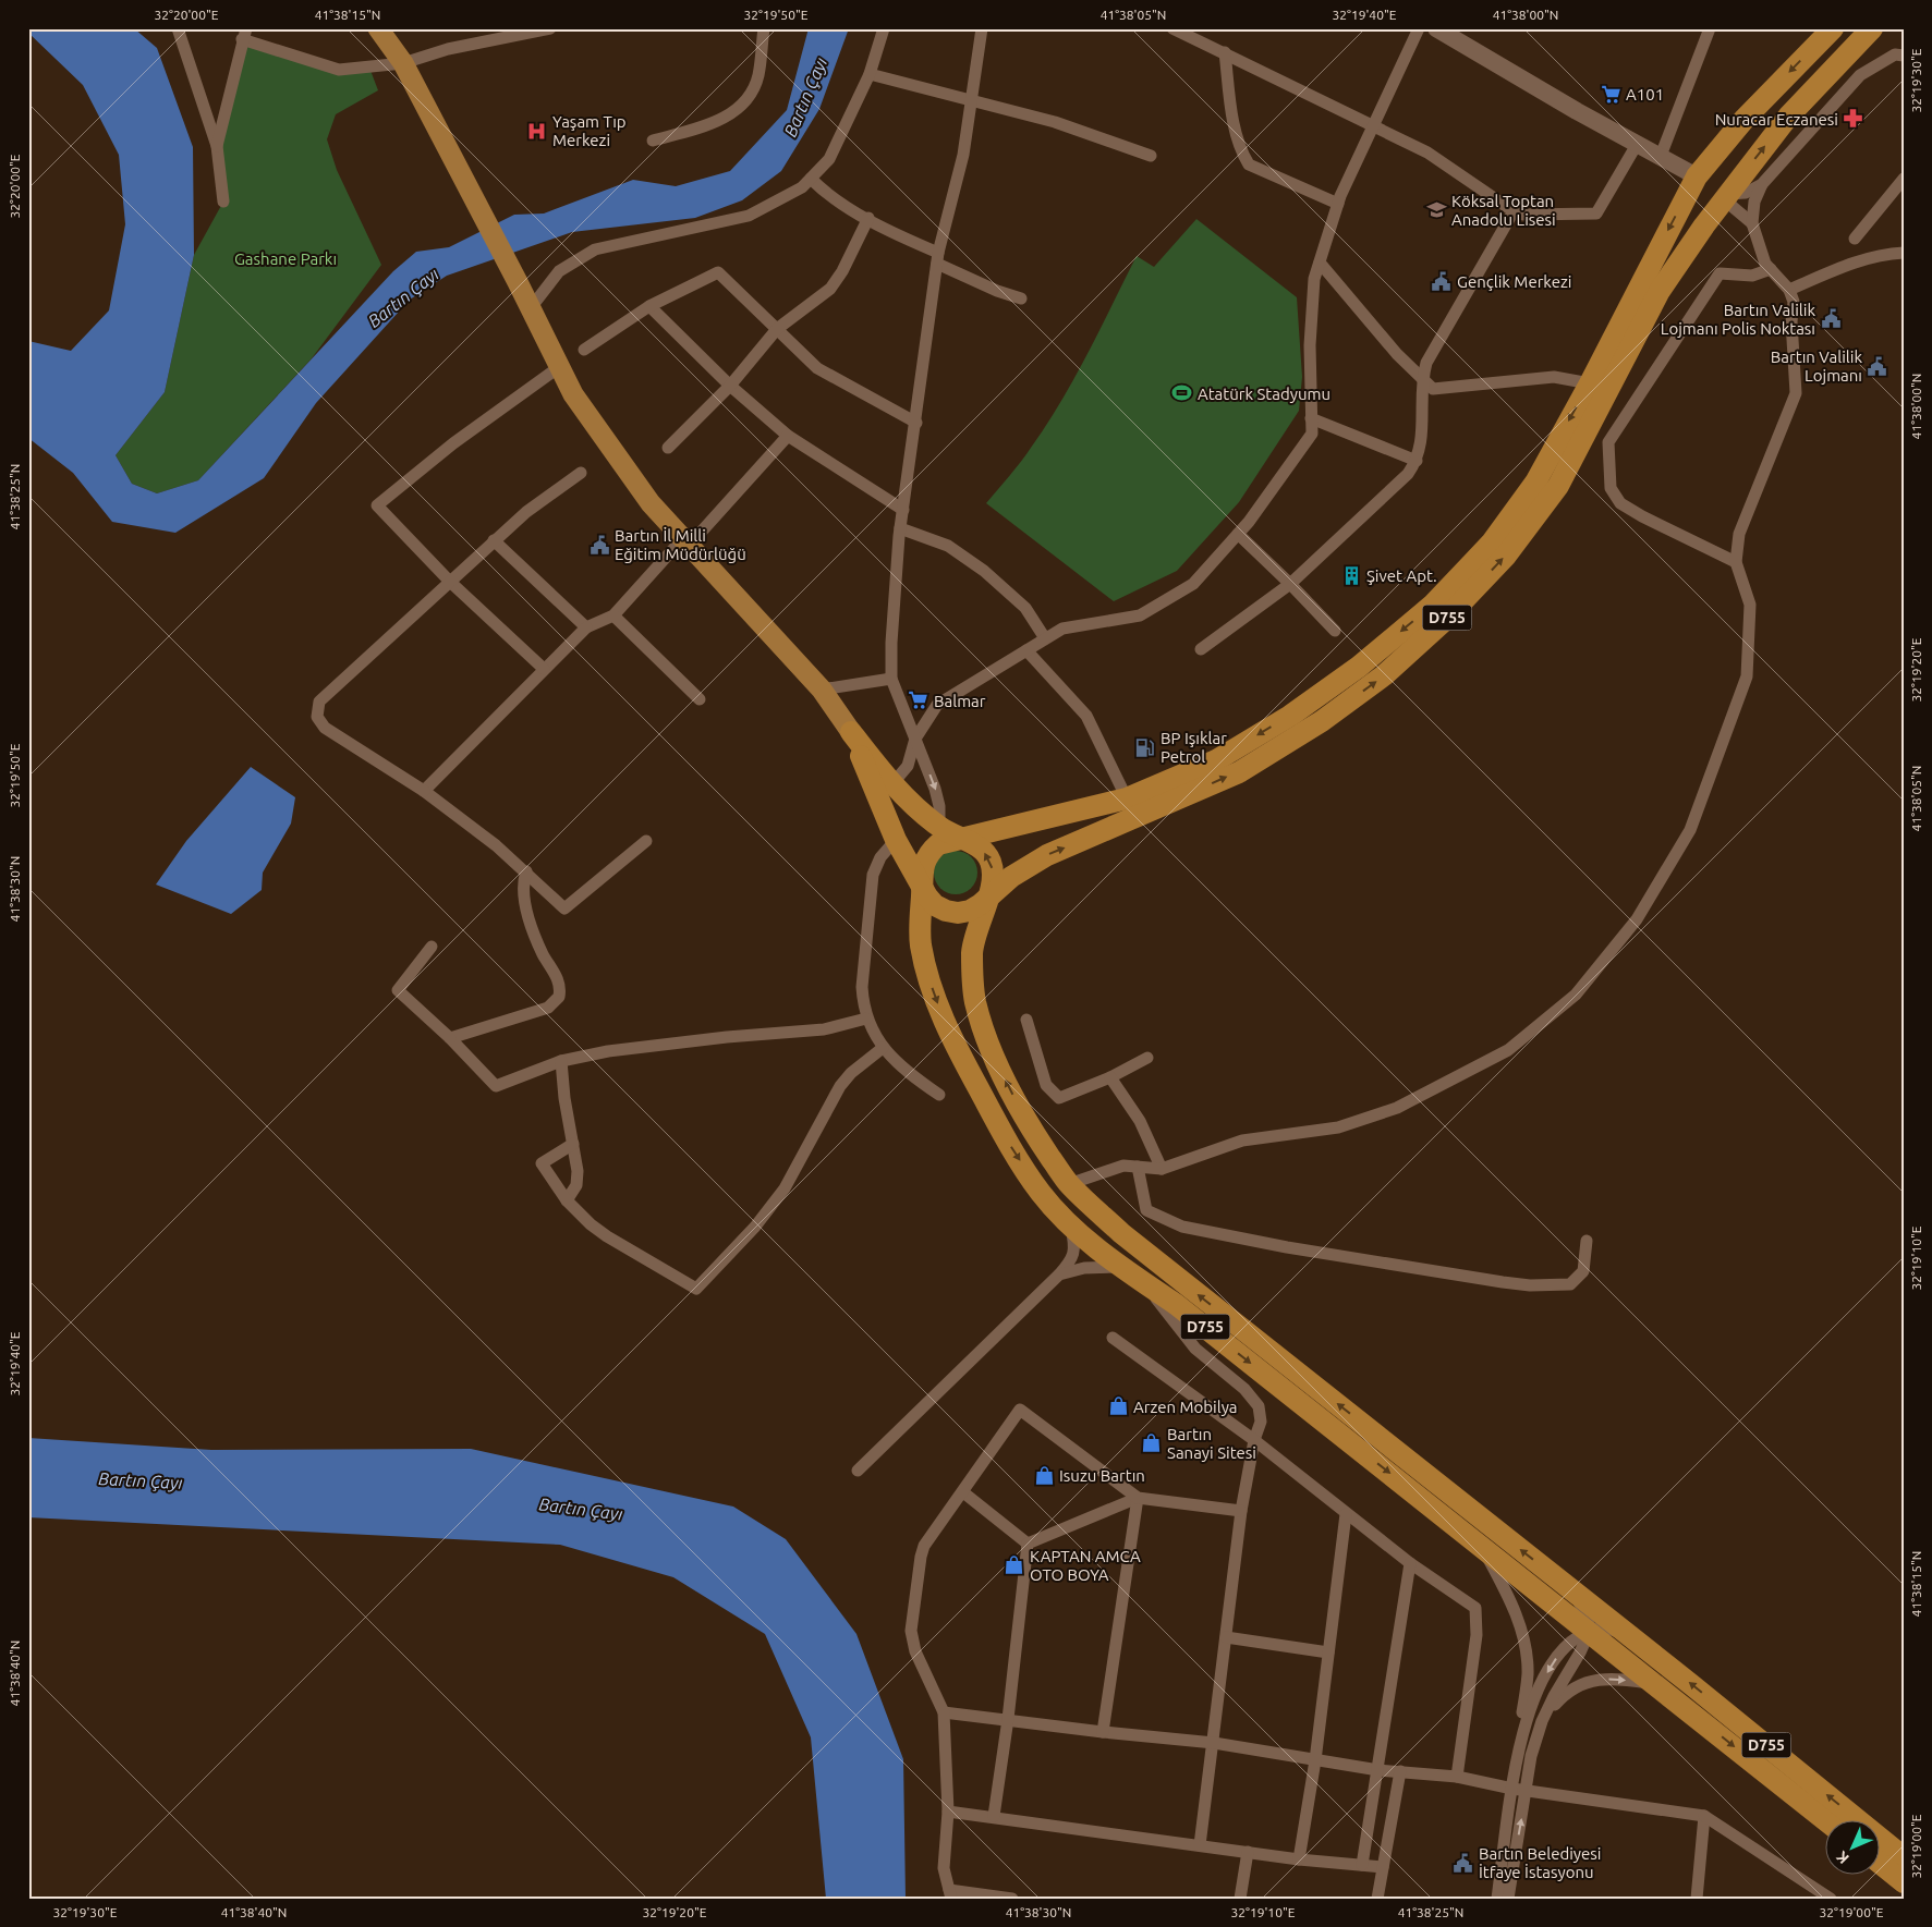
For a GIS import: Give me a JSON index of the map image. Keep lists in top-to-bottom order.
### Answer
{
  "streets": {
    "highway": ["D755"]
  },
  "water": ["Bartın Çayı"],
  "parks": ["Gashane Parkı"],
  "places": {
    "supermarket": ["A101", "Balmar"],
    "pharmacy": ["Nuracar Eczanesi"],
    "hospital": ["Yaşam Tıp Merkezi"],
    "school or university": ["Köksal Toptan Anadolu Lisesi"],
    "public building": [
      "Gençlik Merkezi",
      "Bartın Valilik Lojmanı Polis Noktası",
      "Bartın Valilik Lojmanı",
      "Bartın İl Milli Eğitim Müdürlüğü",
      "Bartın Belediyesi İtfaye İstasyonu"
    ],
    "sports": ["Atatürk Stadyumu"],
    "building": ["Şivet Apt."],
    "fuel station": ["BP Işıklar Petrol"],
    "shop": [
      "Arzen Mobilya",
      "Bartın Sanayi Sitesi",
      "Isuzu Bartın",
      "KAPTAN AMCA OTO BOYA"
    ]
  },
  "north": "bottom left",
  "coordinates": [
    "32°20'00\"E",
    "41°38'15\"N",
    "32°19'50\"E",
    "41°38'05\"N",
    "32°19'40\"E",
    "41°38'00\"N",
    "32°19'30\"E",
    "41°38'25\"N",
    "32°19'20\"E",
    "41°38'30\"N",
    "32°19'10\"E",
    "41°38'40\"N",
    "32°19'00\"E"
  ]
}
